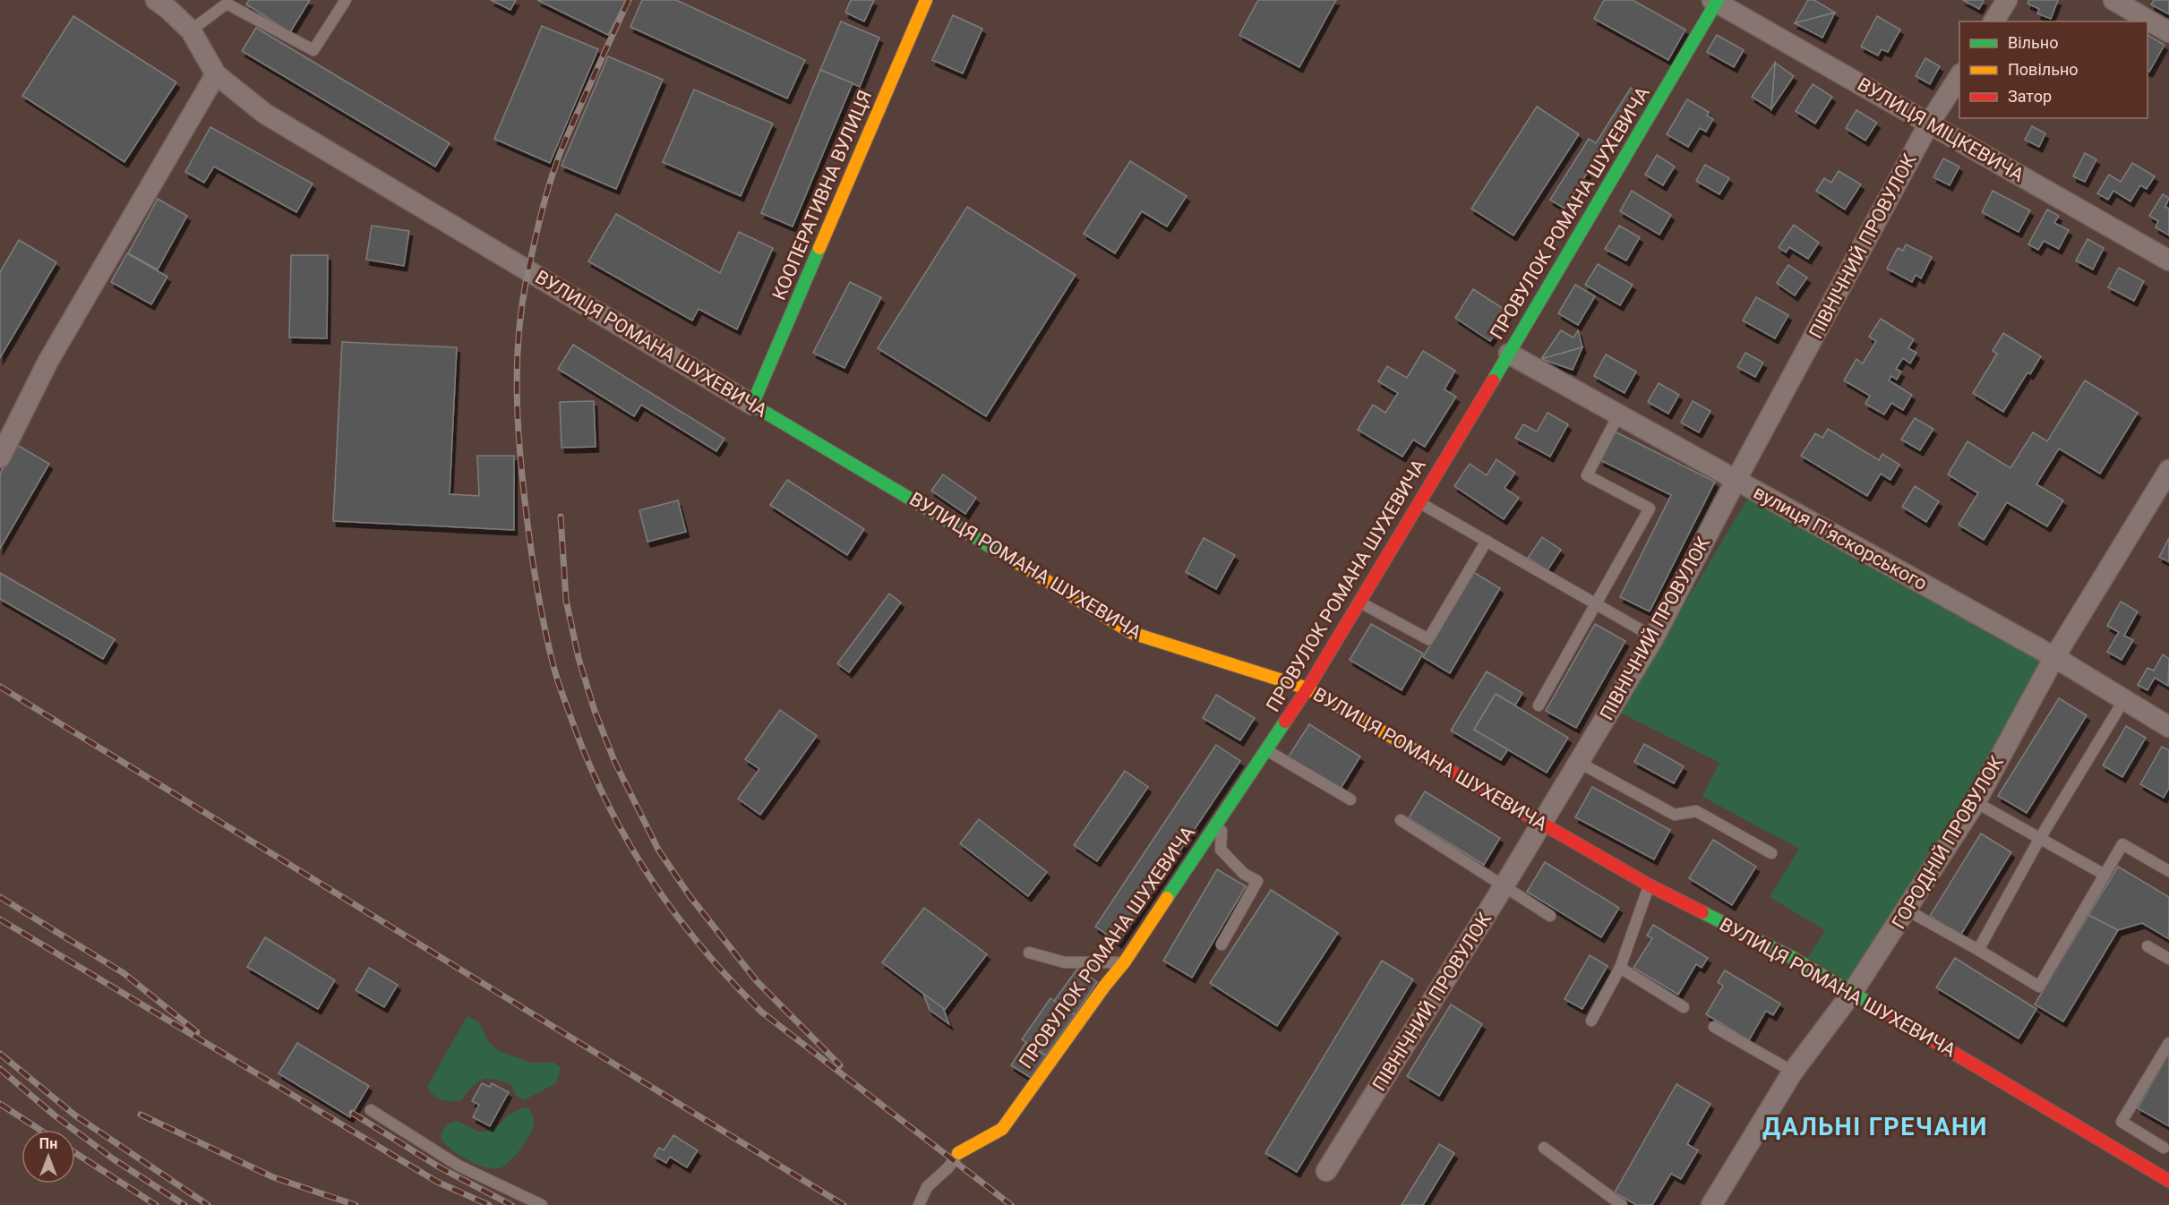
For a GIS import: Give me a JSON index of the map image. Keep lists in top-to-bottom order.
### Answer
{
  "streets": {
    "street": [
      "ВУЛИЦЯ МІЦКЕВИЧА",
      "КООПЕРАТИВНА ВУЛИЦЯ",
      "ПРОВУЛОК РОМАНА ШУХЕВИЧА",
      "ПІВНІЧНИЙ ПРОВУЛОК",
      "ВУЛИЦЯ РОМАНА ШУХЕВИЧА",
      "вулиця Пʼяскорського",
      "ГОРОДНІЙ ПРОВУЛОК"
    ]
  },
  "crossings": [
    ["ВУЛИЦЯ МІЦКЕВИЧА", "ПРОВУЛОК РОМАНА ШУХЕВИЧА"],
    ["ВУЛИЦЯ МІЦКЕВИЧА", "ПІВНІЧНИЙ ПРОВУЛОК"],
    ["КООПЕРАТИВНА ВУЛИЦЯ", "ВУЛИЦЯ РОМАНА ШУХЕВИЧА"],
    ["ПРОВУЛОК РОМАНА ШУХЕВИЧА", "ВУЛИЦЯ РОМАНА ШУХЕВИЧА"],
    ["ПРОВУЛОК РОМАНА ШУХЕВИЧА", "вулиця Пʼяскорського"],
    ["ПІВНІЧНИЙ ПРОВУЛОК", "ВУЛИЦЯ РОМАНА ШУХЕВИЧА"],
    ["ПІВНІЧНИЙ ПРОВУЛОК", "вулиця Пʼяскорського"],
    ["ВУЛИЦЯ РОМАНА ШУХЕВИЧА", "ГОРОДНІЙ ПРОВУЛОК"],
    ["вулиця Пʼяскорського", "ГОРОДНІЙ ПРОВУЛОК"]
  ],
  "districts": ["ДАЛЬНІ ГРЕЧАНИ"],
  "legend": ["Вільно", "Повільно", "Затор"],
  "north": "top"
}
